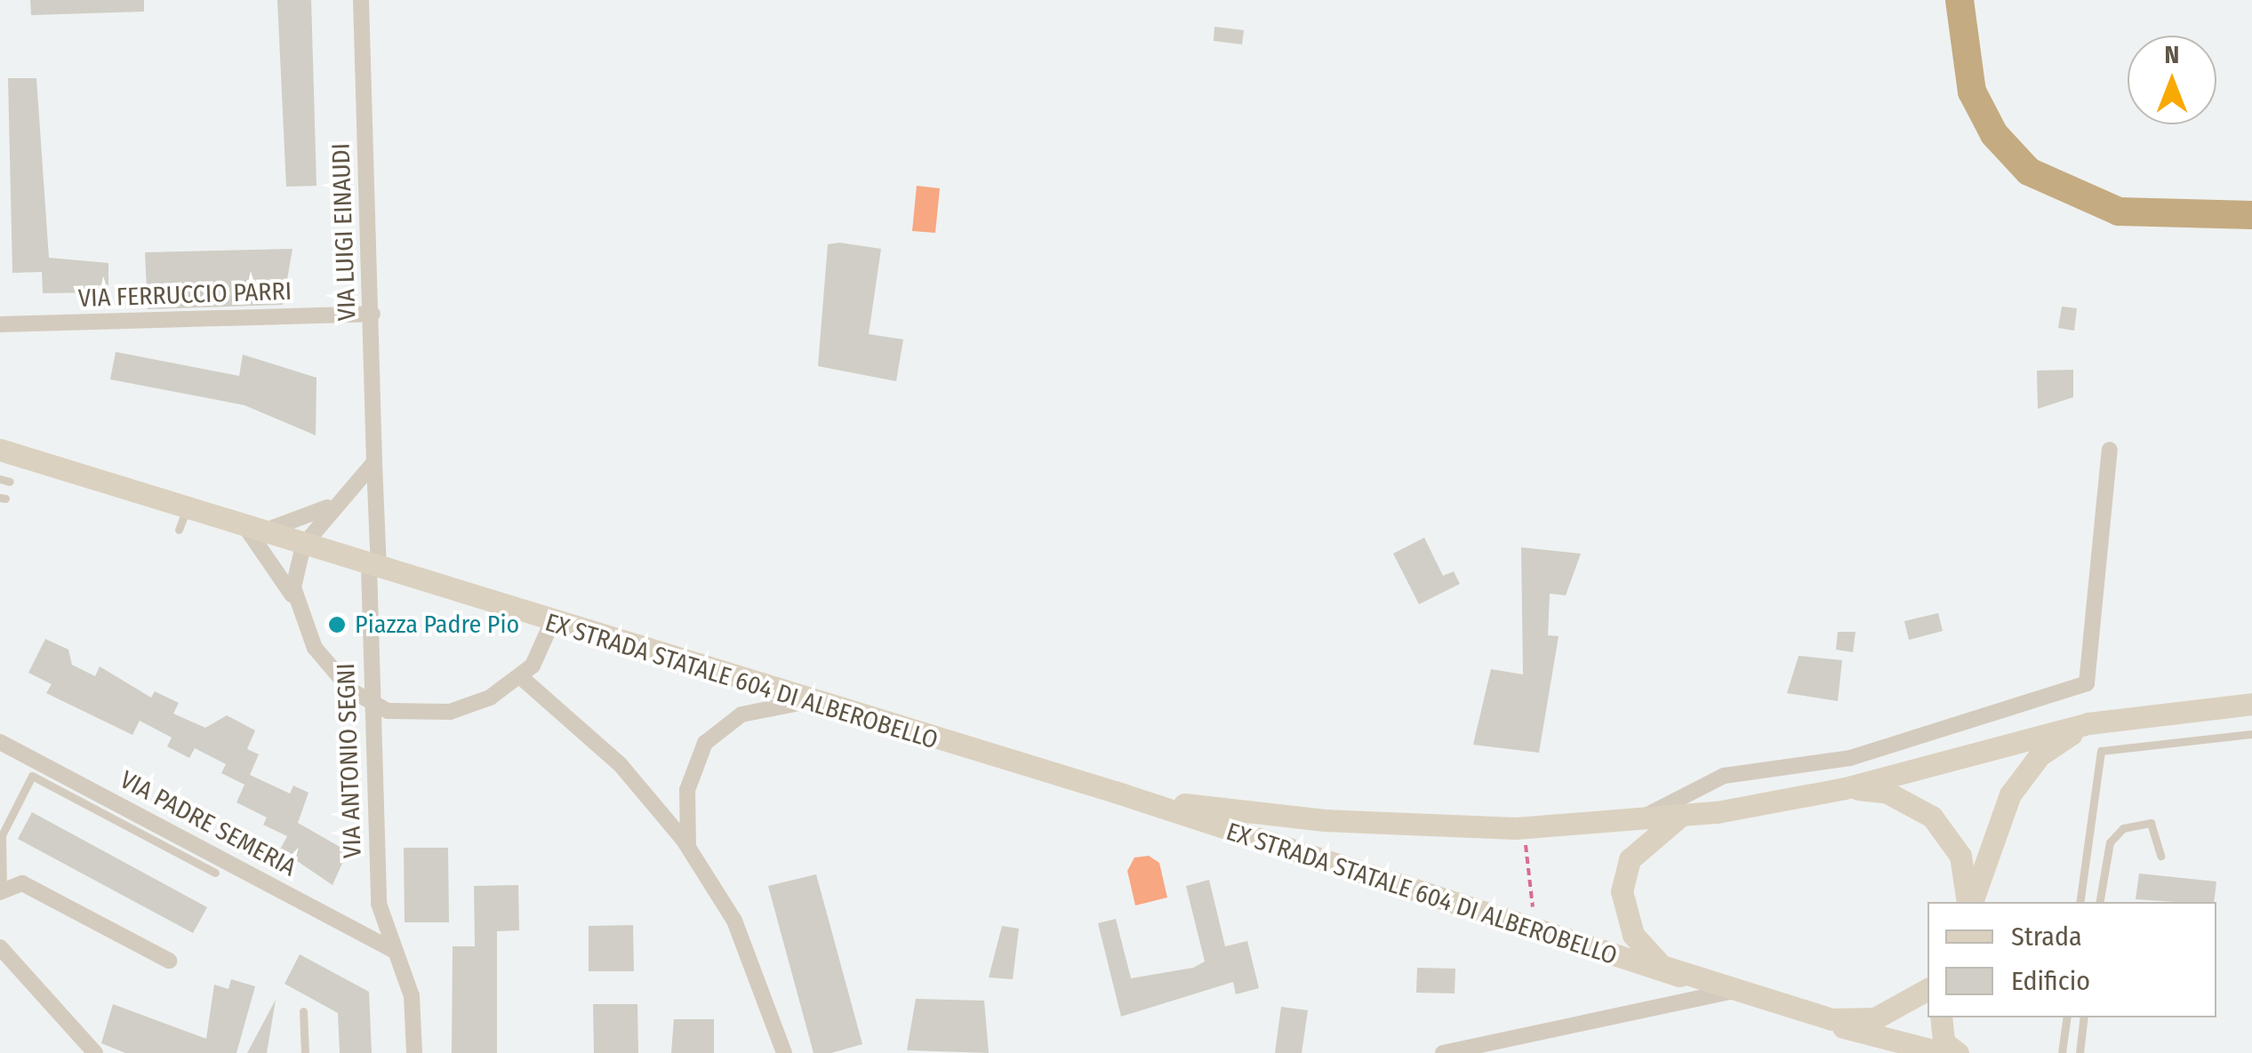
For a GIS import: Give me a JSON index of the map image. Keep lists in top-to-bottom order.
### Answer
{
  "streets": {
    "main road": ["EX STRADA STATALE 604 DI ALBEROBELLO"],
    "street": [
      "VIA LUIGI EINAUDI",
      "VIA FERRUCCIO PARRI",
      "VIA ANTONIO SEGNI",
      "VIA PADRE SEMERIA"
    ]
  },
  "crossings": [
    ["VIA LUIGI EINAUDI", "VIA FERRUCCIO PARRI"],
    ["VIA LUIGI EINAUDI", "EX STRADA STATALE 604 DI ALBEROBELLO"],
    ["VIA LUIGI EINAUDI", "VIA ANTONIO SEGNI"],
    ["EX STRADA STATALE 604 DI ALBEROBELLO", "VIA ANTONIO SEGNI"],
    ["VIA ANTONIO SEGNI", "VIA PADRE SEMERIA"]
  ],
  "places": ["Piazza Padre Pio"],
  "legend": ["Strada", "Edificio"],
  "north": "top"
}
